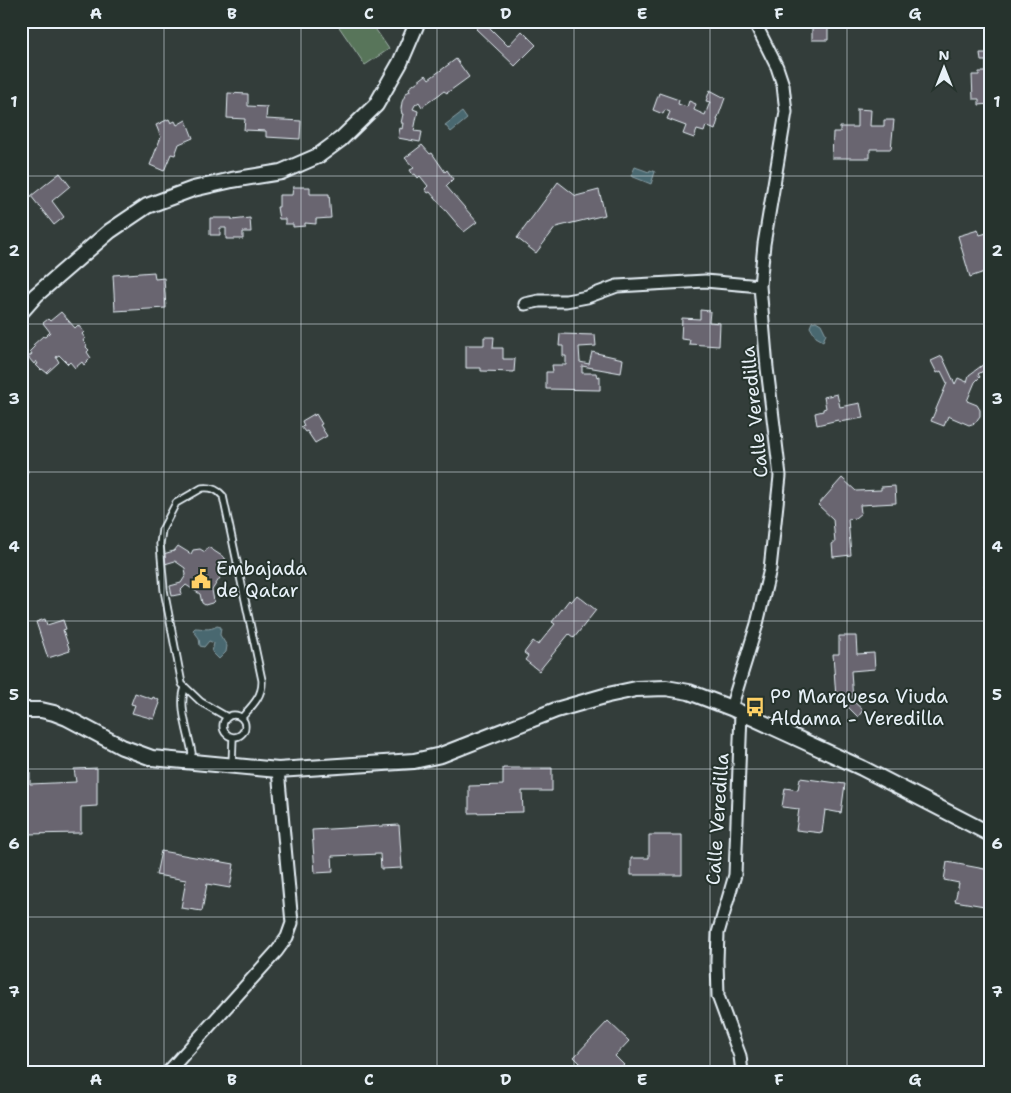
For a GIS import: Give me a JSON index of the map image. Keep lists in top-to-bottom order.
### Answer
{
  "streets": {
    "street": ["Calle Veredilla"]
  },
  "places": {
    "public building": ["Embajada de Qatar"],
    "bus stop": ["Pº Marquesa Viuda Aldama - Veredilla"]
  },
  "north": "top",
  "grid": {
    "columns": [
      "A",
      "B",
      "C",
      "D",
      "E",
      "F",
      "G"
    ],
    "rows": [
      "1",
      "2",
      "3",
      "4",
      "5",
      "6",
      "7"
    ]
  }
}
